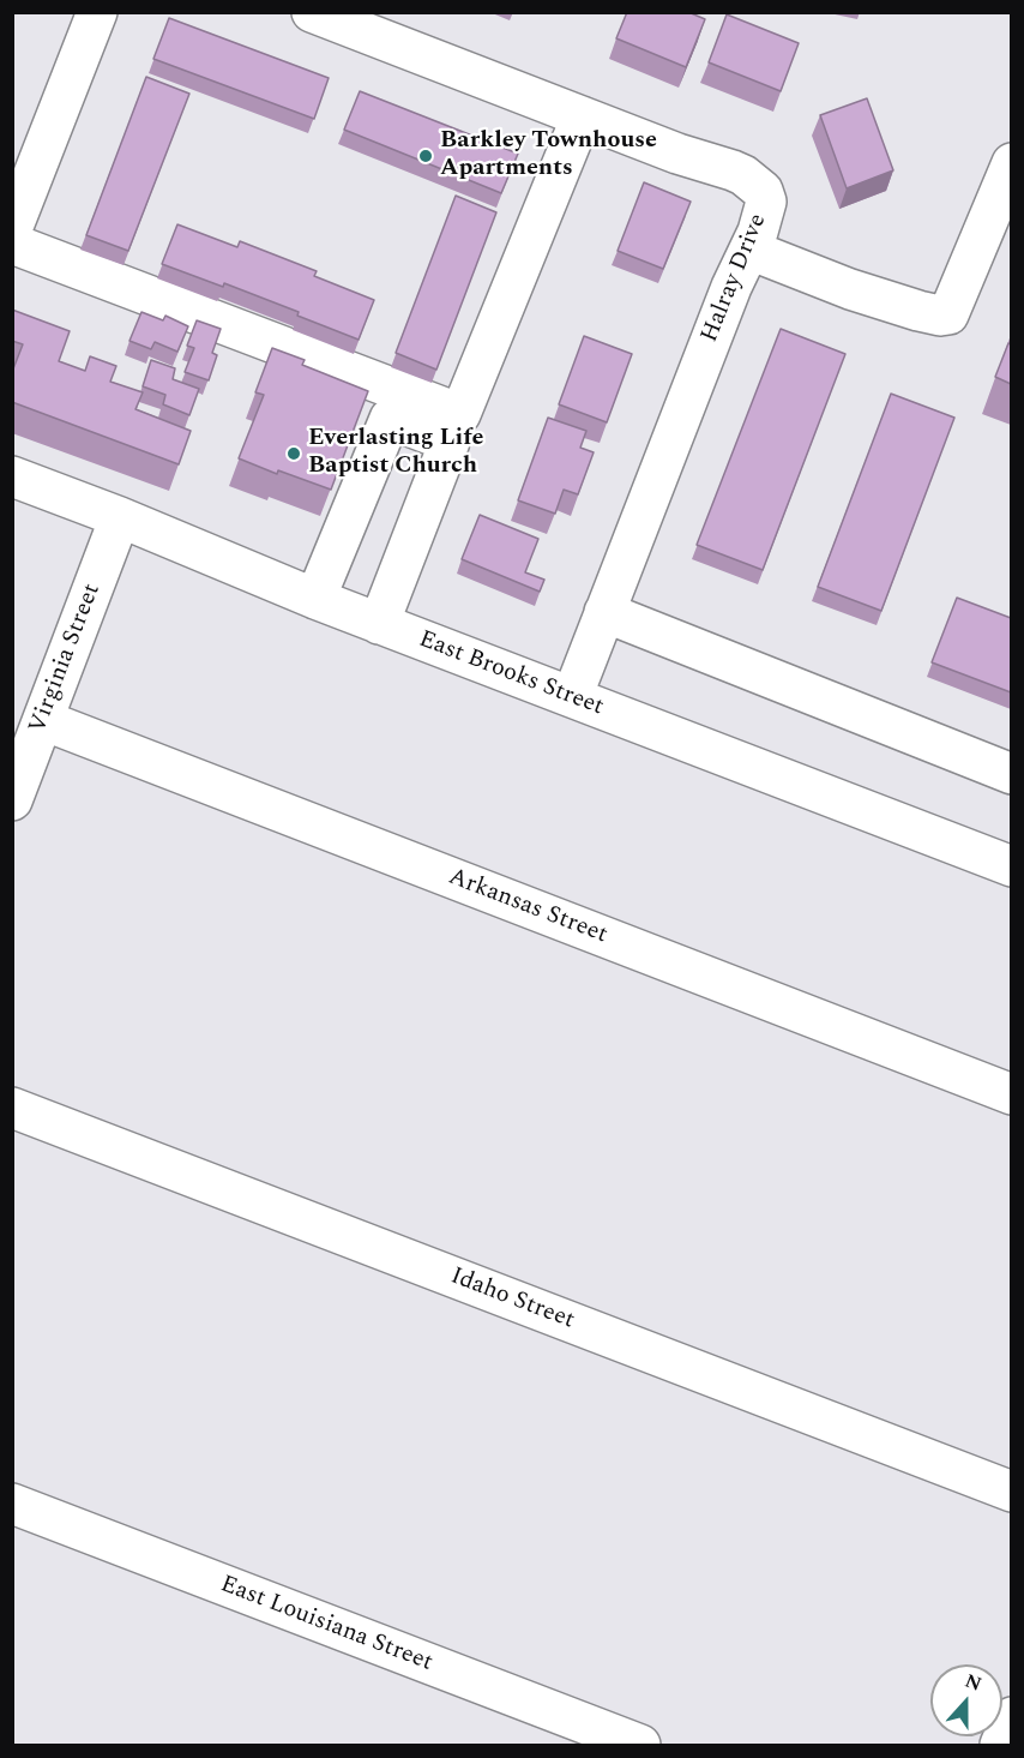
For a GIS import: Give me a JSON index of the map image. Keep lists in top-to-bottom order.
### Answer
{
  "streets": {
    "street": [
      "Halray Drive",
      "Virginia Street",
      "East Brooks Street",
      "Arkansas Street",
      "Idaho Street",
      "East Louisiana Street"
    ]
  },
  "crossings": [
    ["Halray Drive", "East Brooks Street"],
    ["Virginia Street", "East Brooks Street"],
    ["Virginia Street", "Arkansas Street"]
  ],
  "places": ["Barkley Townhouse Apartments", "Everlasting Life Baptist Church"],
  "north": "top"
}
